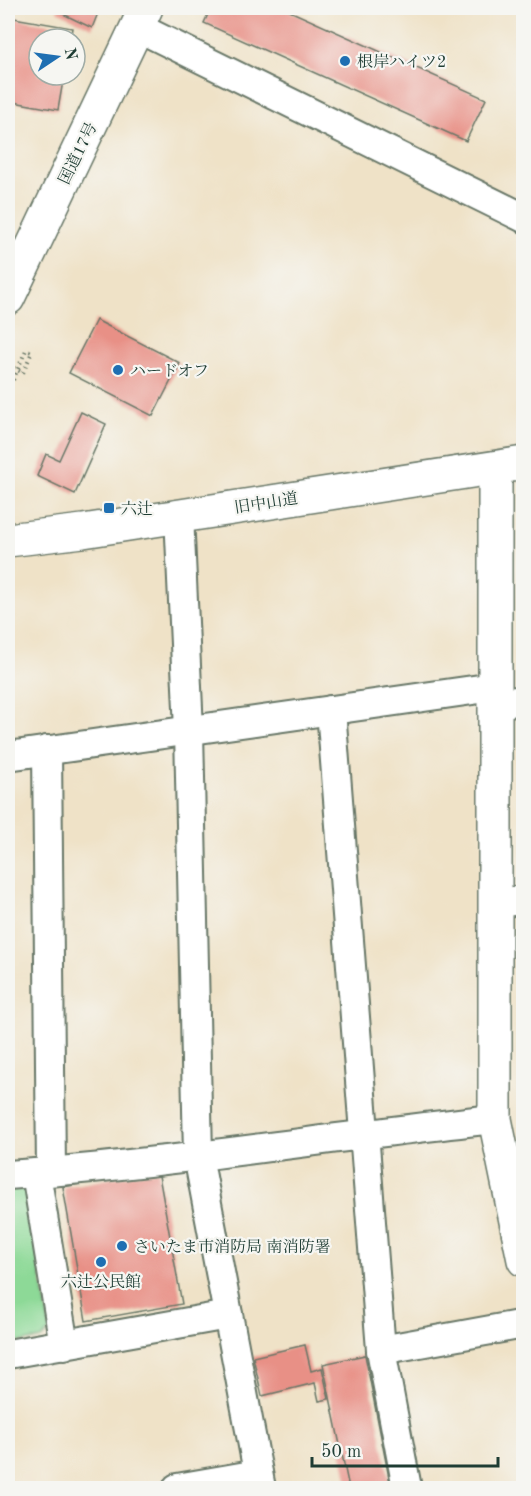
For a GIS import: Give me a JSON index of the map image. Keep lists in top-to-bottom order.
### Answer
{
  "streets": {
    "main road": ["国道17号", "旧中山道"]
  },
  "places": {
    "other": [
      "根岸ハイツ2",
      "ハードオフ",
      "さいたま市消防局 南消防署",
      "六辻公民館"
    ],
    "transit": ["六辻"]
  },
  "scale_bar": "50 m",
  "north": "right"
}
